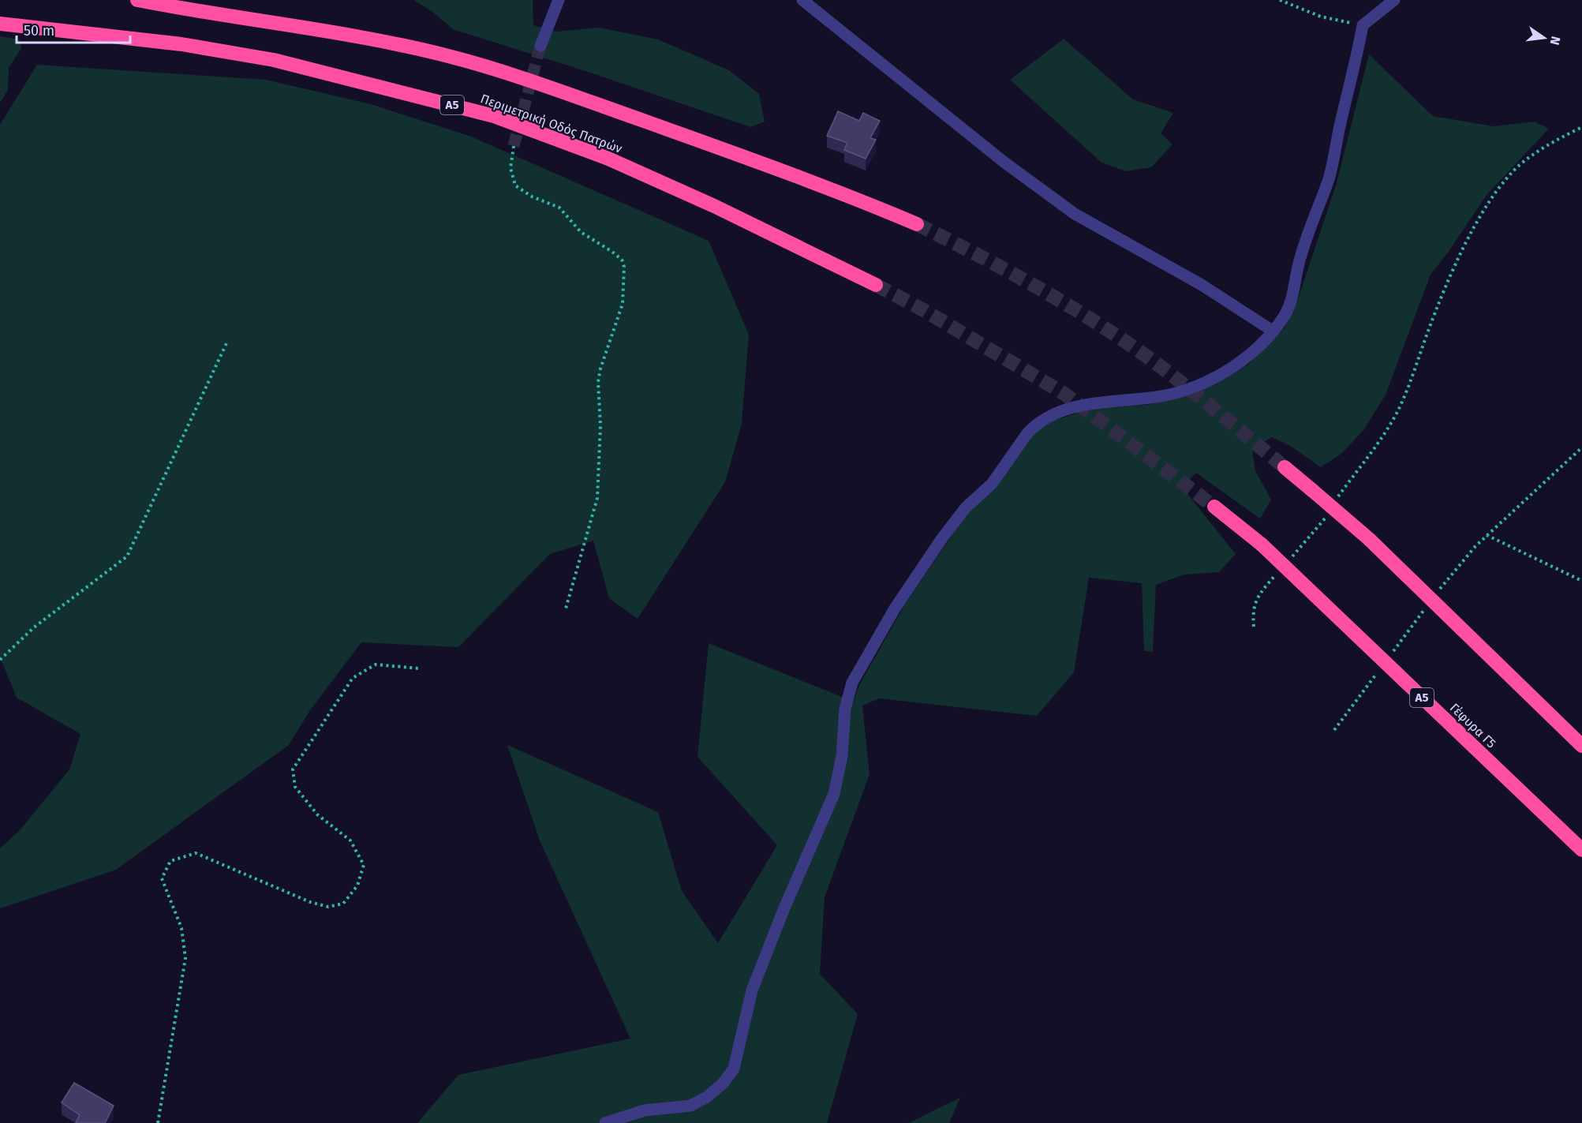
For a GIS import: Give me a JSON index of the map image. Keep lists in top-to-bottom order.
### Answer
{
  "streets": {
    "highway": ["Α5", "Περιμετρική Οδός Πατρών", "Γέφυρα Γ5"]
  },
  "scale_bar": "50 m",
  "north": "right"
}
